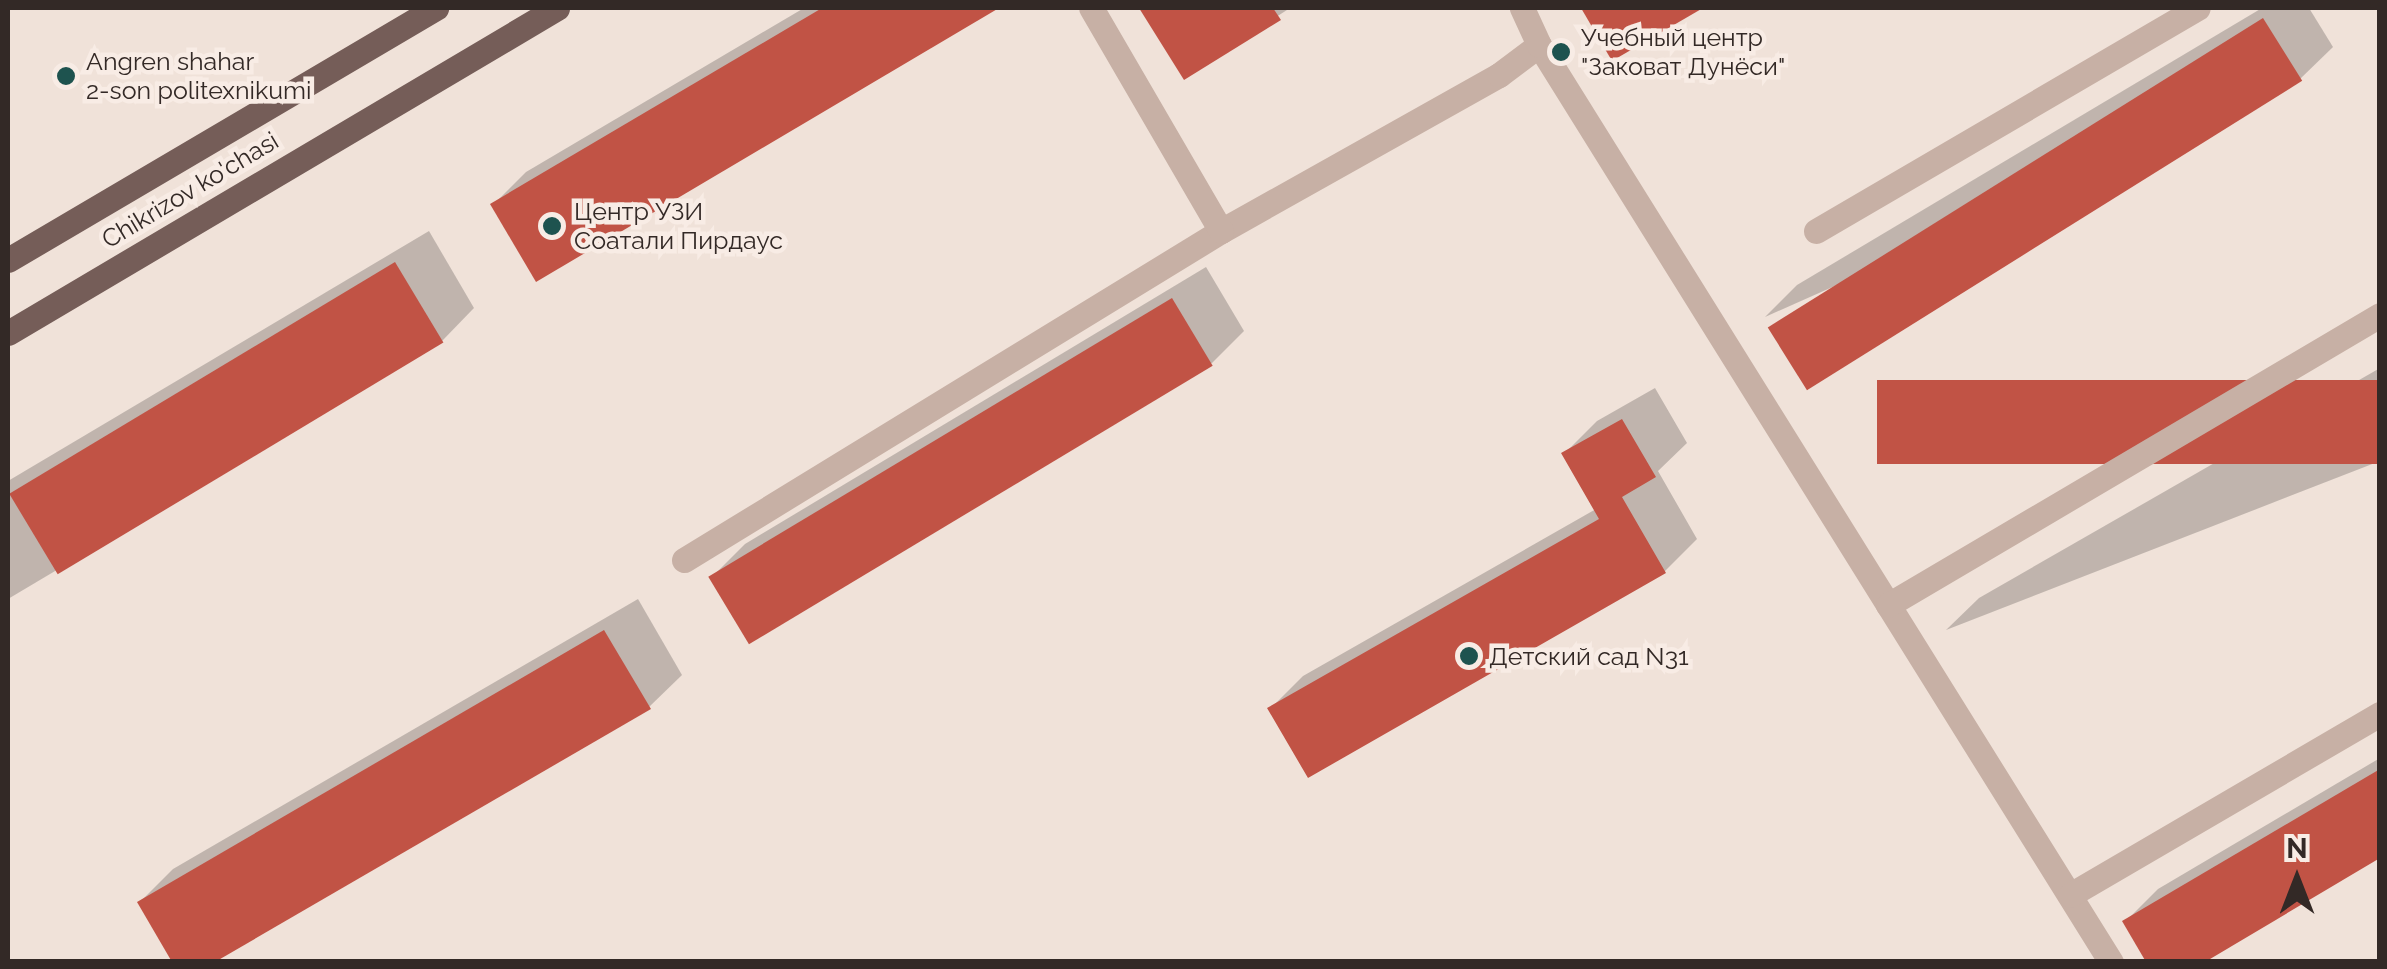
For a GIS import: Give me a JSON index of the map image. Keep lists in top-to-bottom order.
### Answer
{
  "streets": {
    "main road": ["Chikrizov ko'chasi"]
  },
  "places": [
    "Учебный центр \"Заковат Дунёси\"",
    "Angren shahar 2-son politexnikumi",
    "Центр УЗИ Соатали Пирдаус",
    "Детский сад N31"
  ],
  "north": "top"
}
